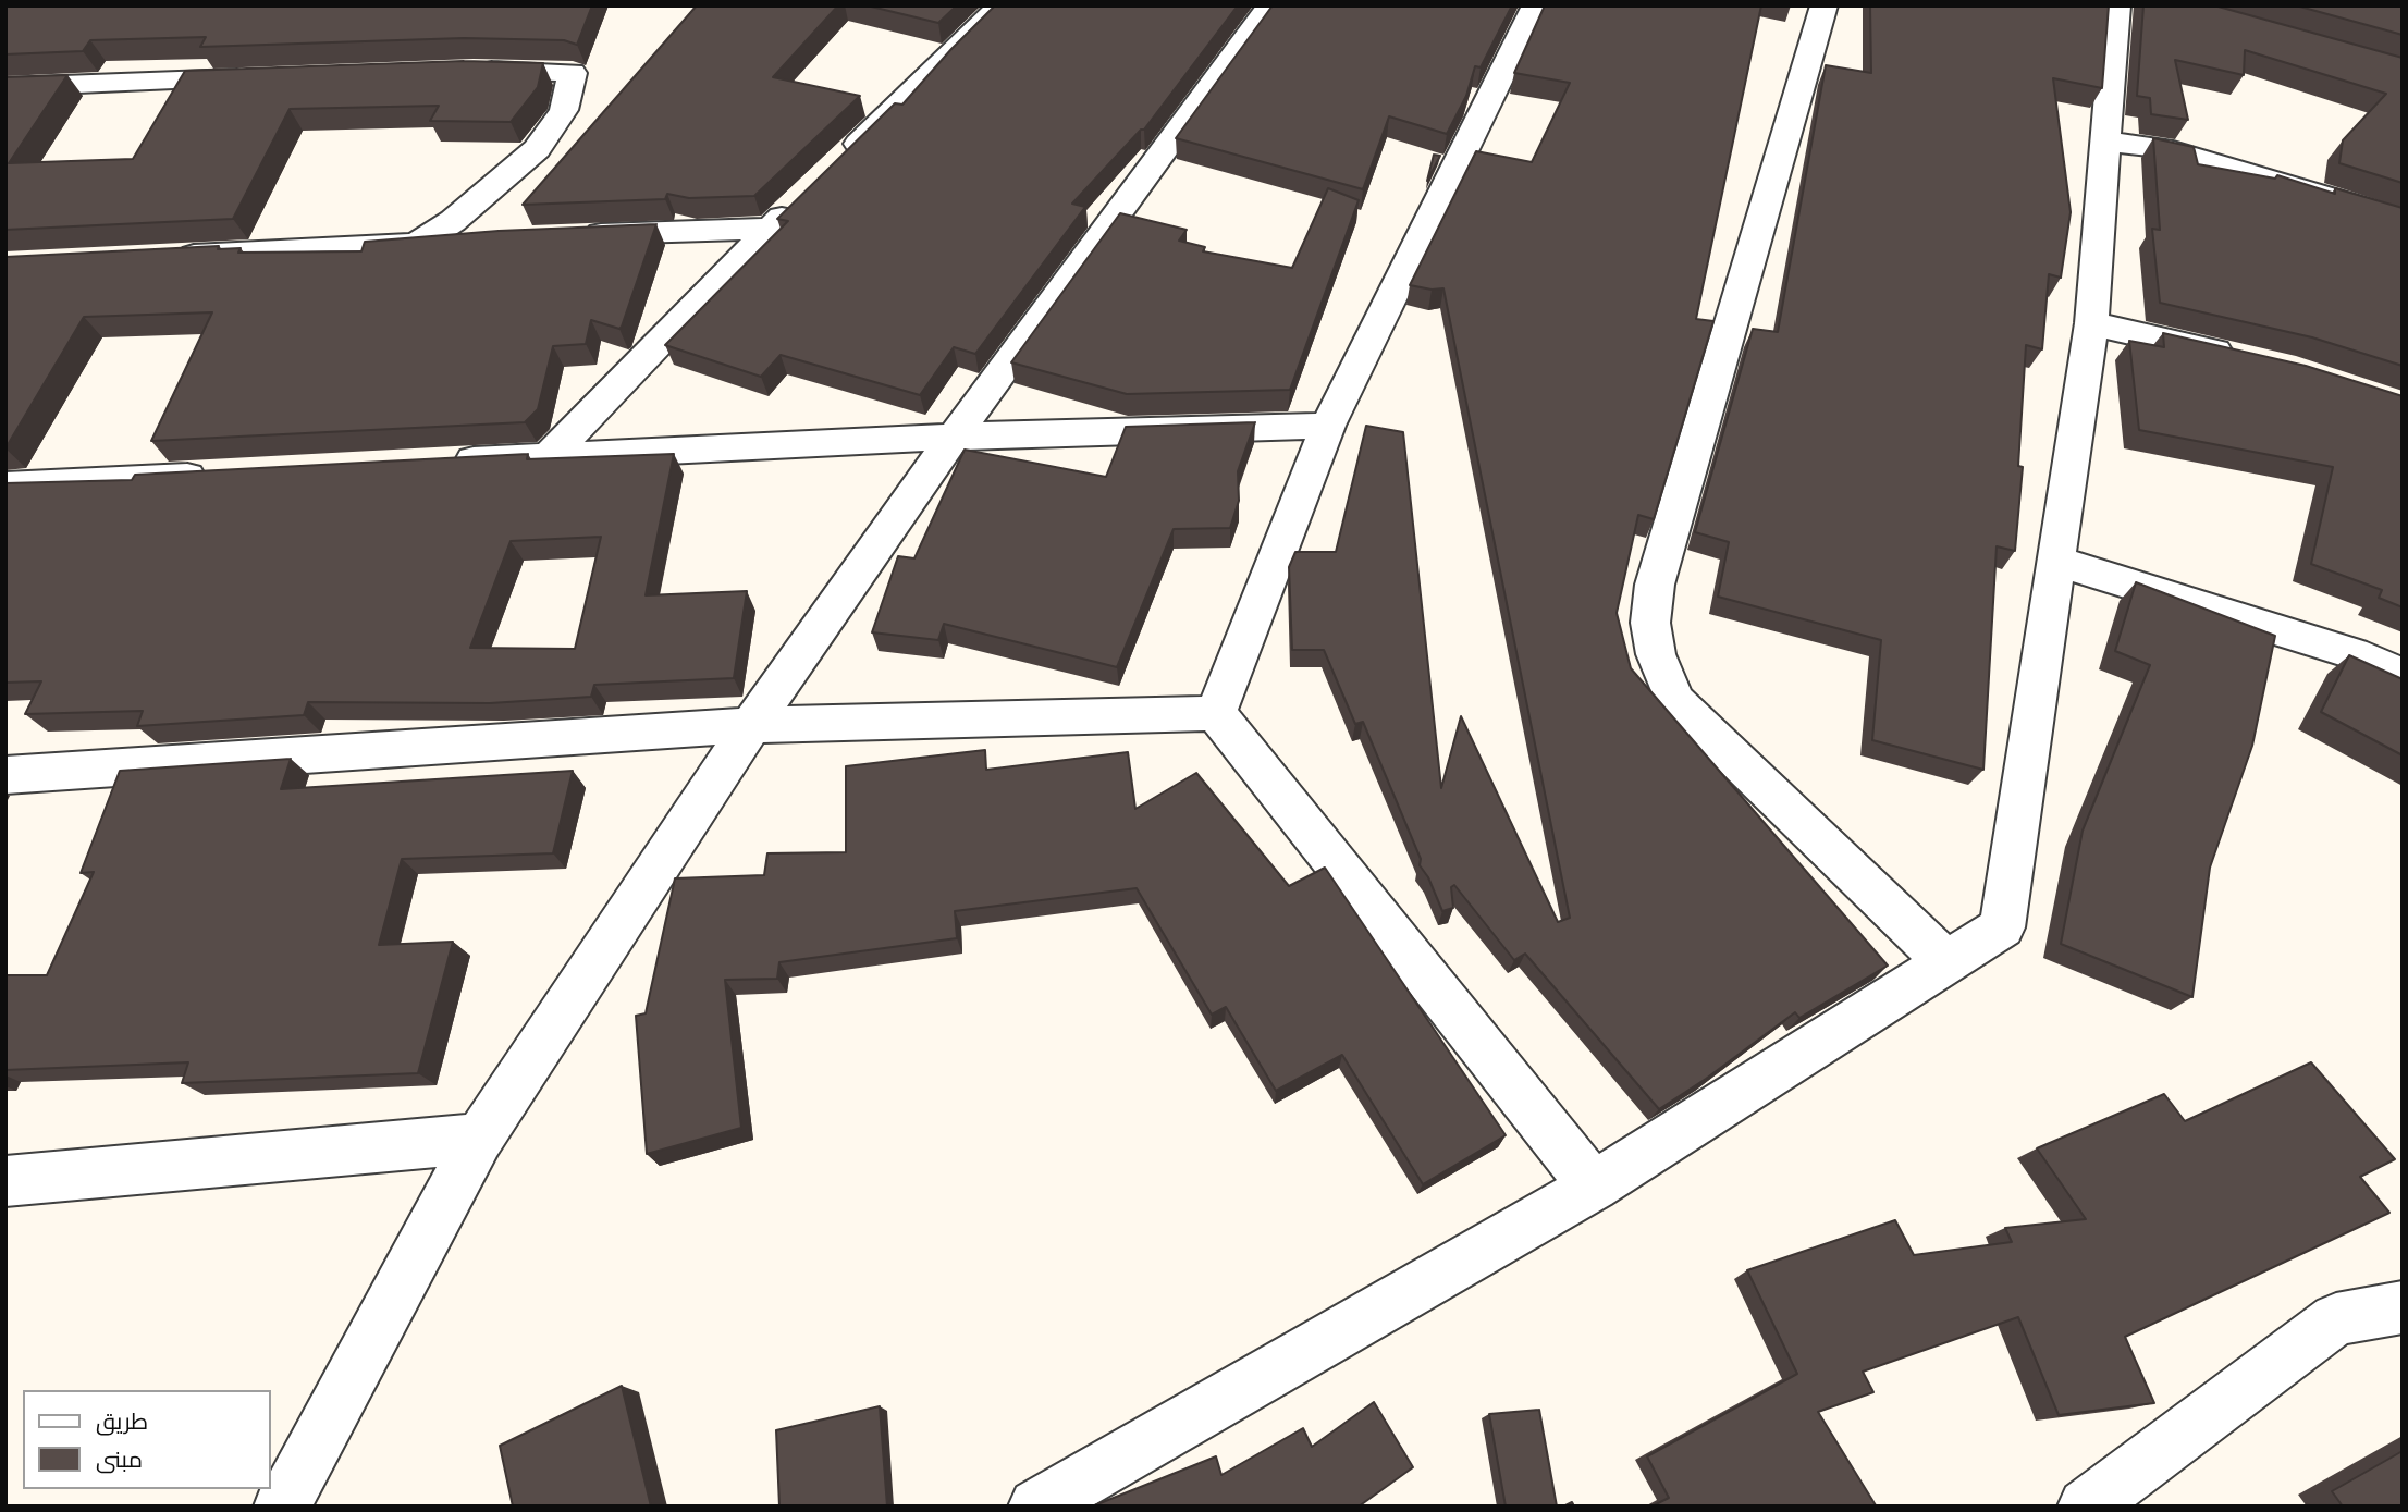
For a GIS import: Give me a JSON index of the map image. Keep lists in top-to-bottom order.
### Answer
{
  "legend": ["طريق", "مبنى"]
}
